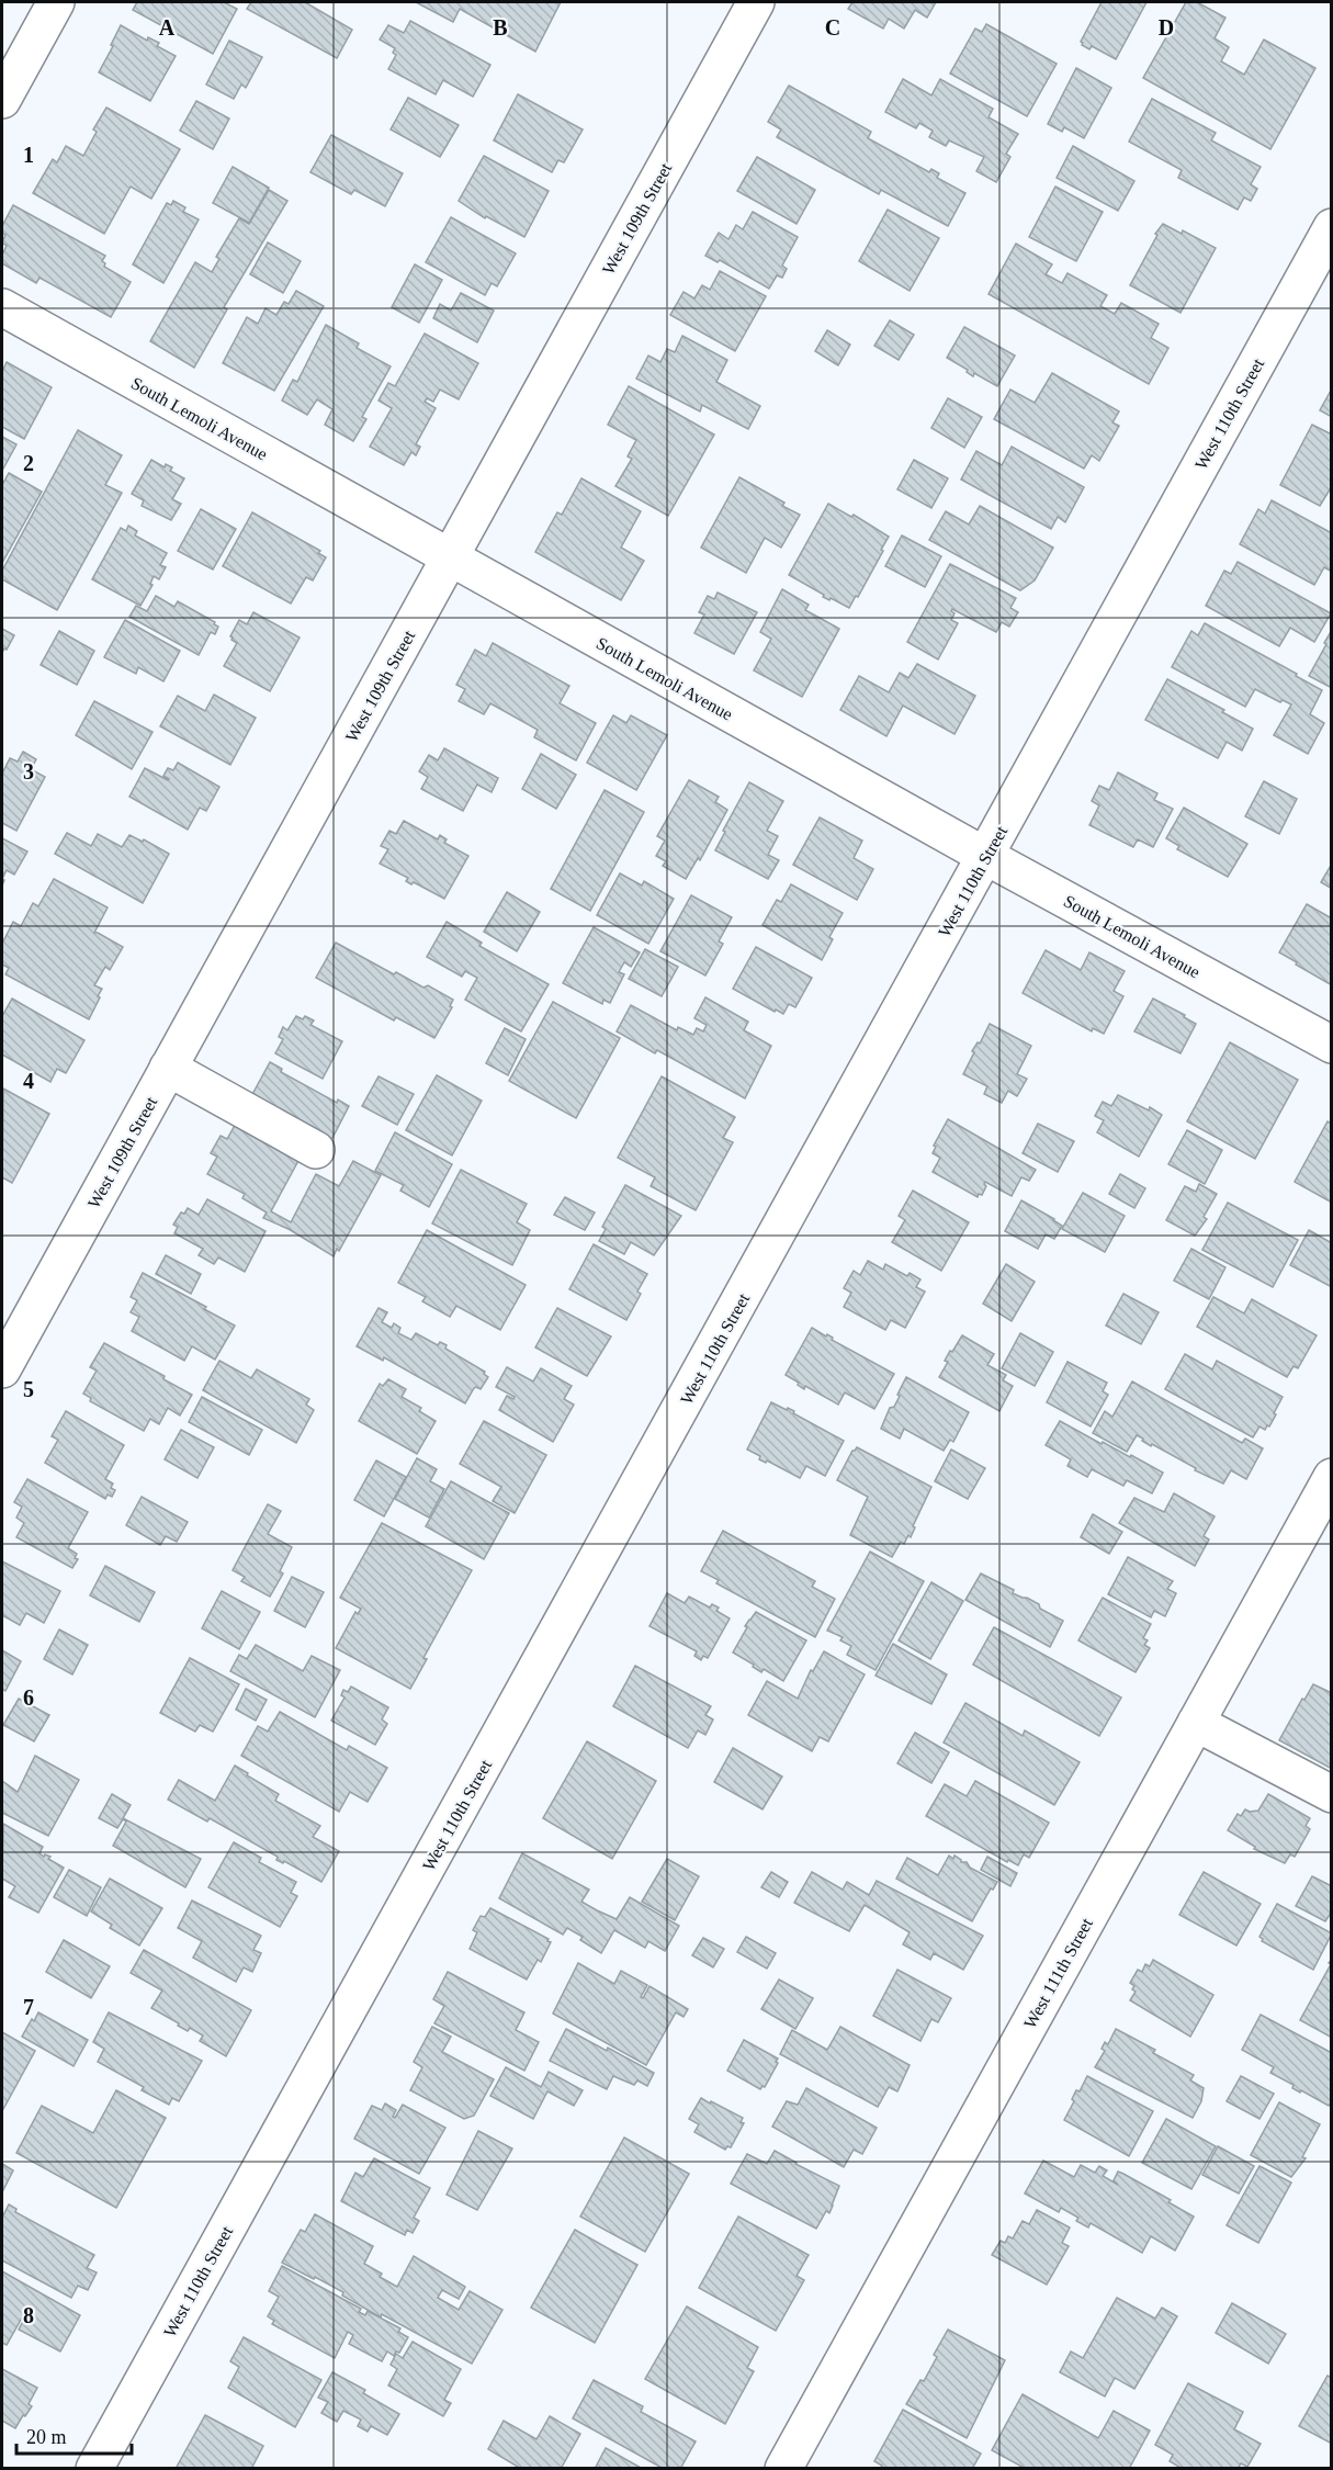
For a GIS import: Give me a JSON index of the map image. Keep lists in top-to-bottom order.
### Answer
{
  "streets": {
    "street": [
      "West 109th Street",
      "West 110th Street",
      "South Lemoli Avenue",
      "West 111th Street"
    ]
  },
  "crossings": [
    ["West 109th Street", "South Lemoli Avenue"],
    ["West 110th Street", "South Lemoli Avenue"]
  ],
  "scale_bar": "20 m",
  "grid": {
    "columns": [
      "A",
      "B",
      "C",
      "D"
    ],
    "rows": [
      "1",
      "2",
      "3",
      "4",
      "5",
      "6",
      "7",
      "8"
    ]
  }
}
